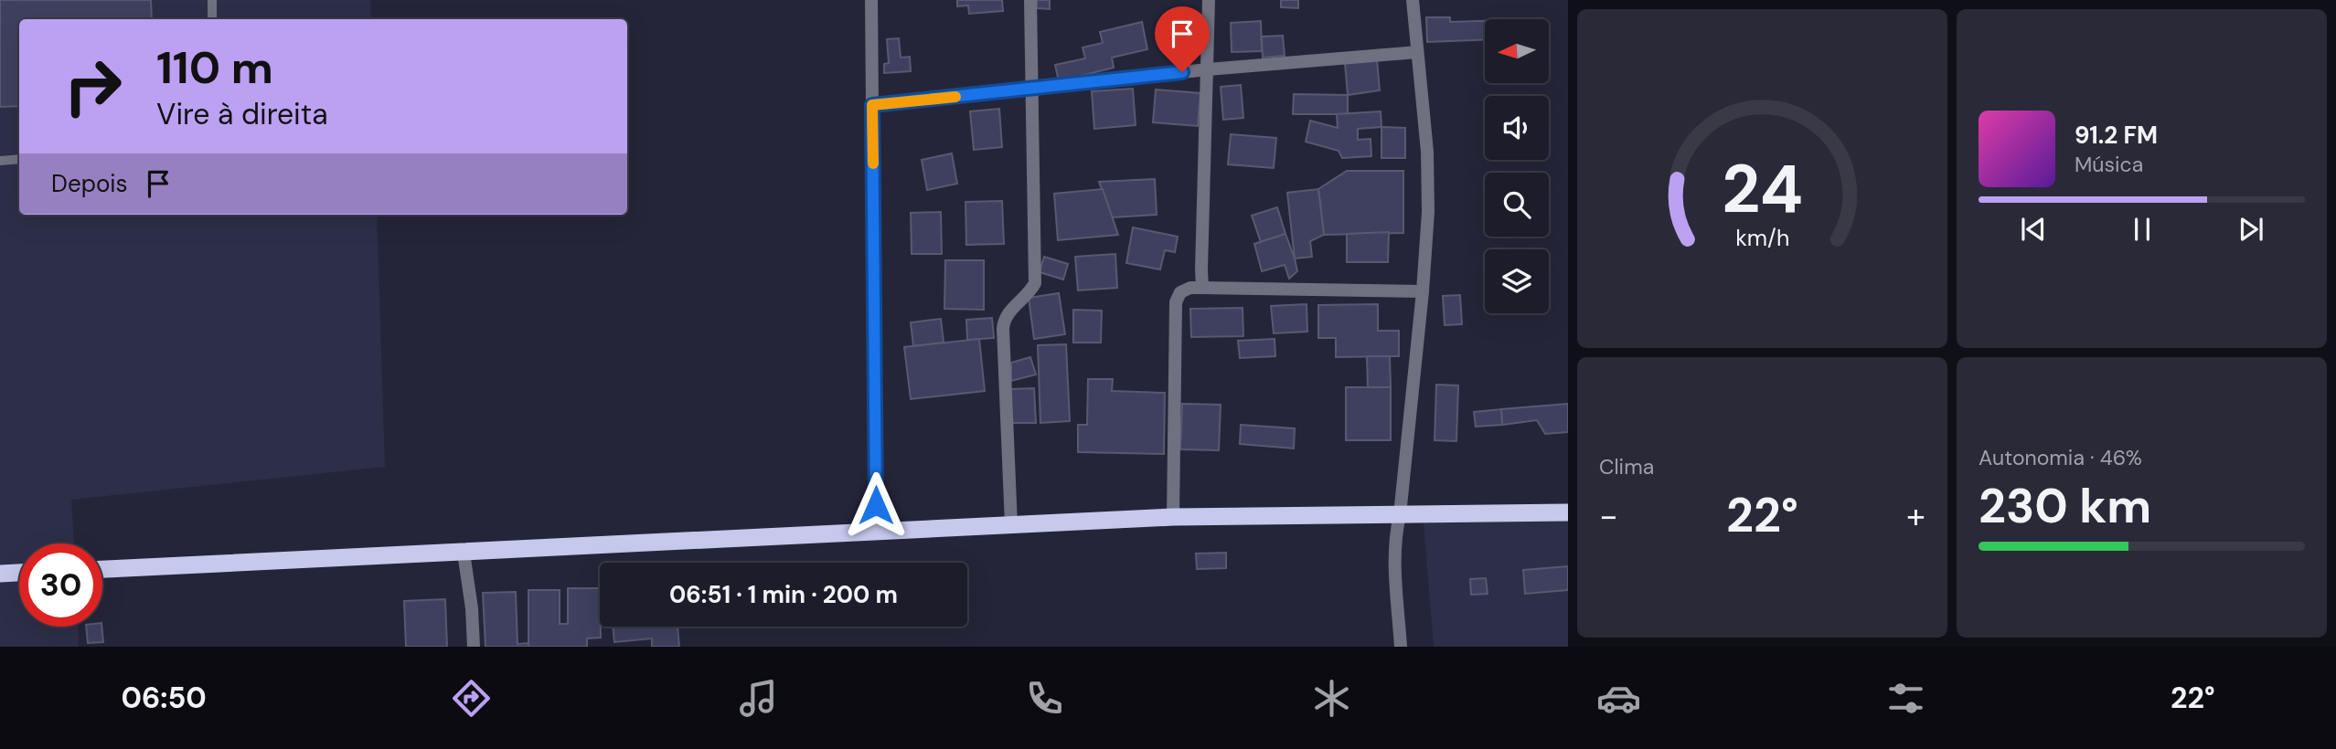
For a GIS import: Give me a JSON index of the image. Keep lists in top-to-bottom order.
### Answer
{
  "north": "left",
  "page": {
    "turn": ["110 m", "Vire à direita"],
    "song": ["91.2 FM", "Música"],
    "then": "Depois",
    "tile": [
      "Clima",
      ["Autonomia · 46%", "230 km"]
    ],
    "heat": ["−", "22°", "+"],
    "limit": "30",
    "trip": "06:51 · 1 min · 200 m",
    "tabs": ["06:50", "22°"],
    "gauge": ["24", "km/h"]
  }
}
